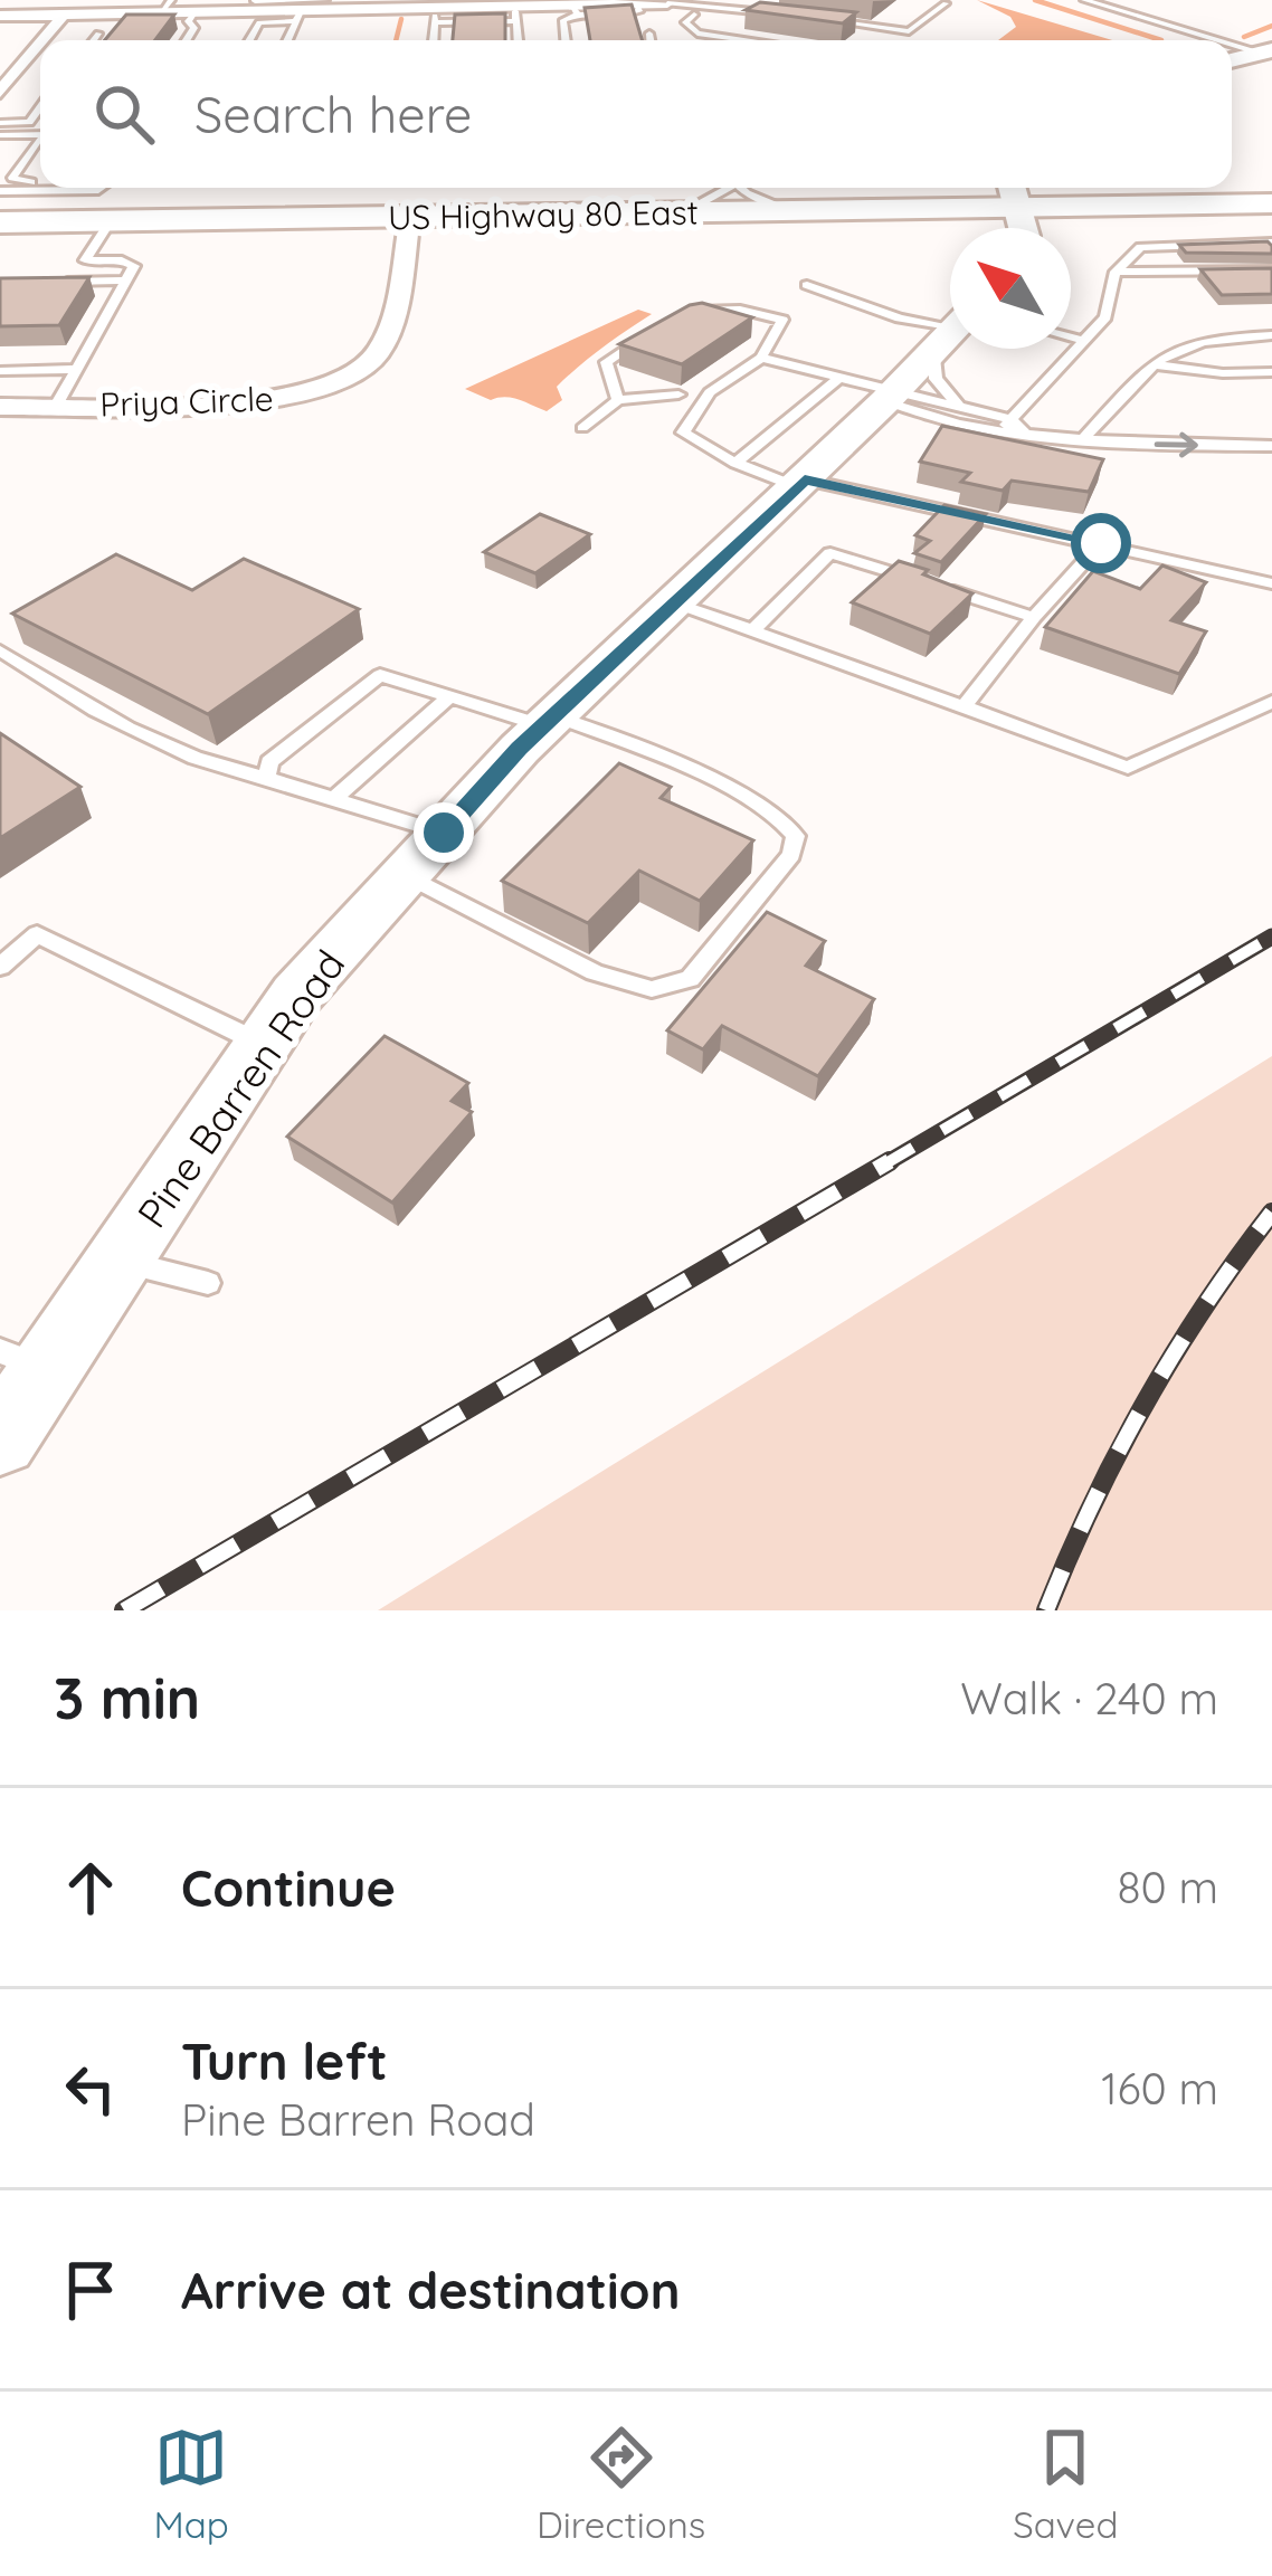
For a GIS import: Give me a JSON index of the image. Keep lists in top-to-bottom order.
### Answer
{
  "streets": {
    "main road": ["US Highway 80 East", "Pine Barren Road"],
    "street": ["Priya Circle"]
  },
  "crossings": [
    ["US Highway 80 East", "Priya Circle"]
  ],
  "north": "top left",
  "page": {
    "search": "Search here",
    "heading": ["3 min", "Walk · 240 m"],
    "list": [
      ["Continue", "80 m"],
      ["Turn left", "Pine Barren Road", "160 m"],
      "Arrive at destination"
    ],
    "nav": ["Map", "Directions", "Saved"]
  }
}
